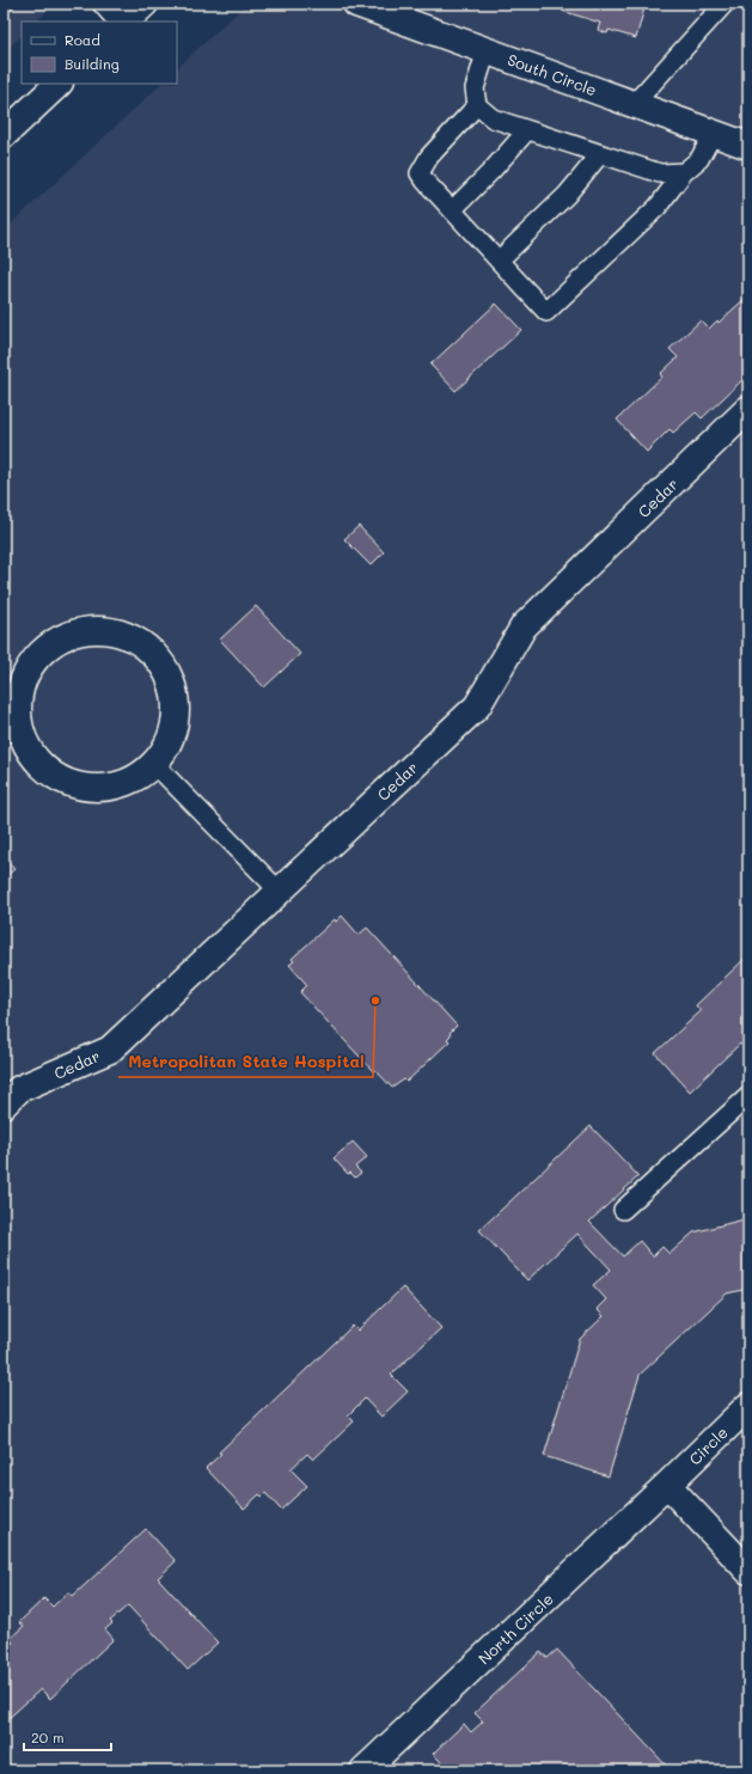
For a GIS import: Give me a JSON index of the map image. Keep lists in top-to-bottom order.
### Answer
{
  "streets": {
    "street": [
      "South Circle",
      "Cedar",
      "Circle",
      "North Circle"
    ]
  },
  "crossings": [
    ["Circle", "North Circle"]
  ],
  "places": ["Metropolitan State Hospital"],
  "legend": ["Road", "Building"],
  "scale_bar": "20 m"
}
